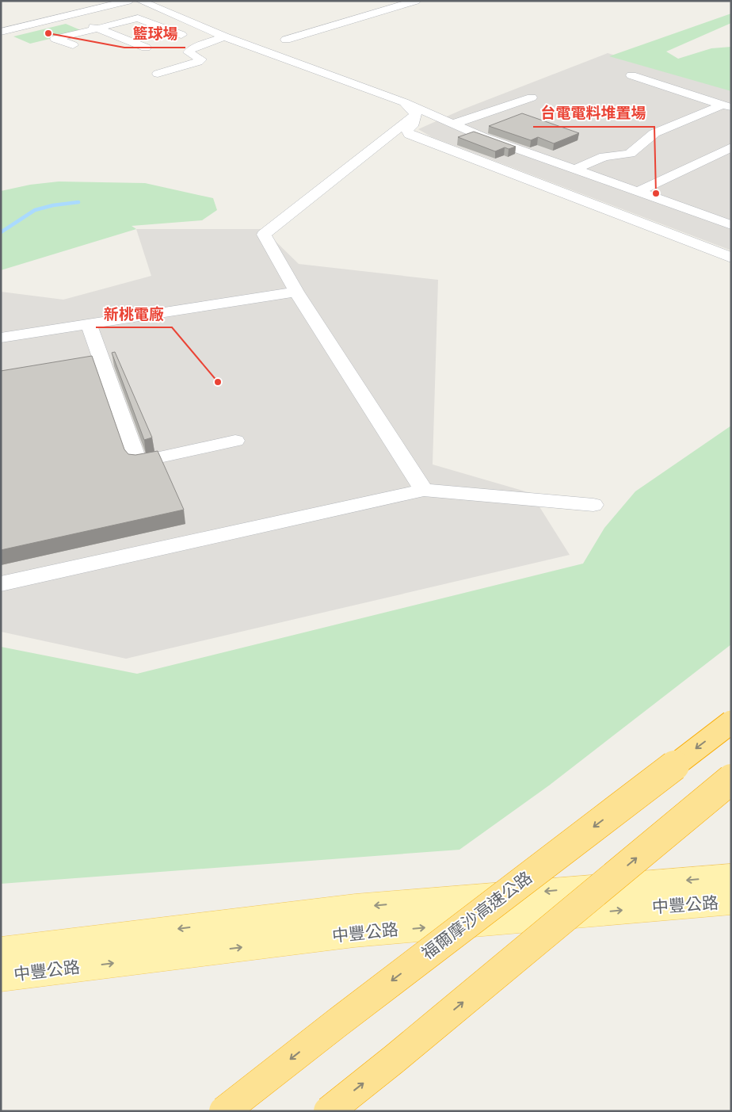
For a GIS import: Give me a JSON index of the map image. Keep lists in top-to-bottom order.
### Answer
{
  "streets": {
    "highway": ["福爾摩沙高速公路"],
    "main road": ["中豐公路"]
  },
  "places": ["籃球場", "台電電料堆置場", "新桃電廠"]
}
